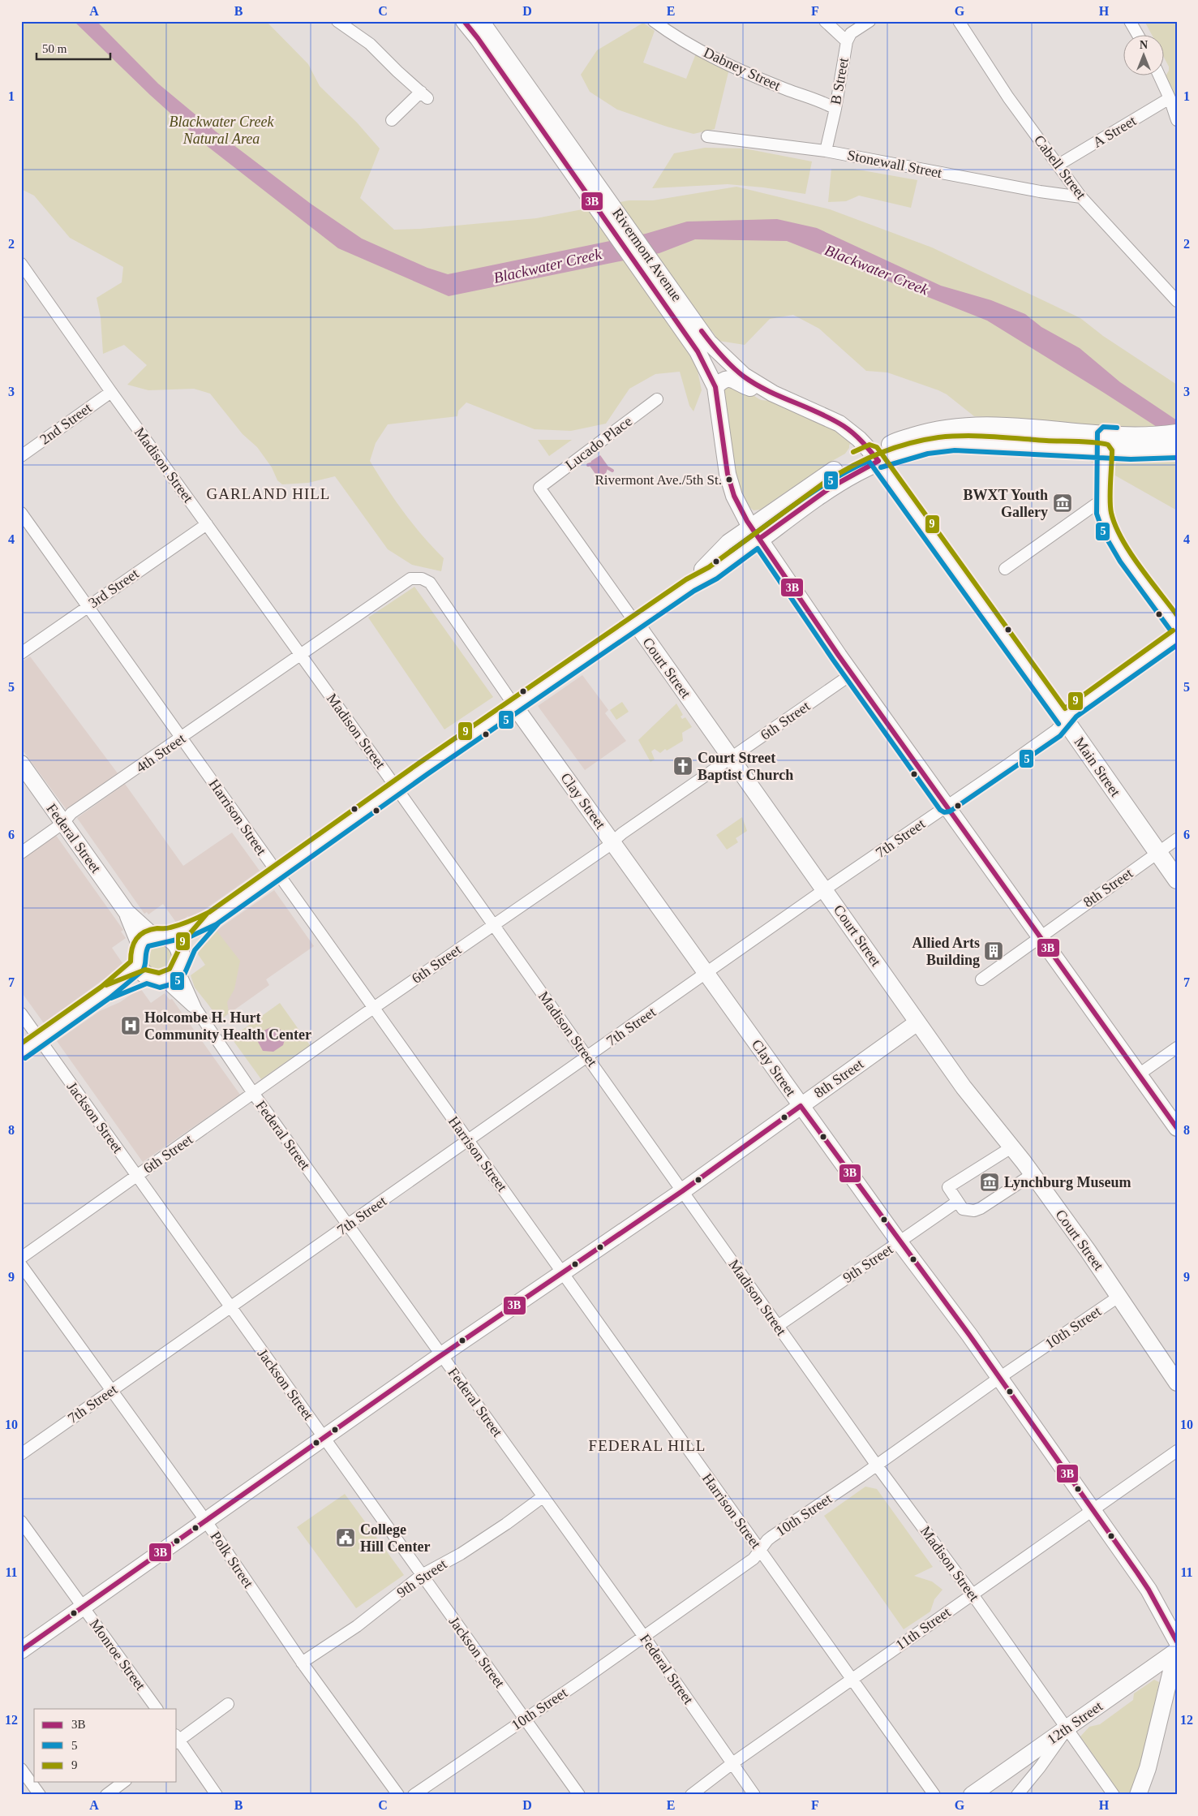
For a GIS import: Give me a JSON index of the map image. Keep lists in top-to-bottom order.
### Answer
{
  "streets": {
    "main road": ["Main Street"],
    "street": [
      "Dabney Street",
      "B Street",
      "A Street",
      "Stonewall Street",
      "Cabell Street",
      "Rivermont Avenue",
      "2nd Street",
      "Lucado Place",
      "Madison Street",
      "3rd Street",
      "Court Street",
      "6th Street",
      "4th Street",
      "Clay Street",
      "Harrison Street",
      "Federal Street",
      "7th Street",
      "8th Street",
      "Jackson Street",
      "9th Street",
      "10th Street",
      "Polk Street",
      "11th Street",
      "Monroe Street",
      "12th Street"
    ]
  },
  "crossings": [
    ["Dabney Street", "B Street"],
    ["B Street", "Stonewall Street"],
    ["A Street", "Cabell Street"],
    ["Stonewall Street", "Cabell Street"],
    ["Rivermont Avenue", "6th Street"],
    ["Rivermont Avenue", "Main Street"],
    ["Rivermont Avenue", "7th Street"],
    ["Rivermont Avenue", "8th Street"],
    ["2nd Street", "Madison Street"],
    ["Lucado Place", "Court Street"],
    ["Madison Street", "3rd Street"],
    ["Madison Street", "6th Street"],
    ["Madison Street", "4th Street"],
    ["Madison Street", "Clay Street"],
    ["Madison Street", "7th Street"],
    ["Madison Street", "8th Street"],
    ["Madison Street", "9th Street"],
    ["Madison Street", "10th Street"],
    ["Madison Street", "11th Street"],
    ["Madison Street", "12th Street"],
    ["3rd Street", "Harrison Street"],
    ["Court Street", "6th Street"],
    ["Court Street", "7th Street"],
    ["Court Street", "8th Street"],
    ["Court Street", "10th Street"],
    ["6th Street", "Clay Street"],
    ["6th Street", "Harrison Street"],
    ["6th Street", "Federal Street"],
    ["6th Street", "Jackson Street"],
    ["4th Street", "Clay Street"],
    ["4th Street", "Harrison Street"],
    ["4th Street", "Federal Street"],
    ["Main Street", "7th Street"],
    ["Main Street", "8th Street"],
    ["Clay Street", "7th Street"],
    ["Clay Street", "8th Street"],
    ["Clay Street", "9th Street"],
    ["Clay Street", "10th Street"],
    ["Clay Street", "11th Street"],
    ["Harrison Street", "7th Street"],
    ["Harrison Street", "8th Street"],
    ["Harrison Street", "10th Street"],
    ["Harrison Street", "11th Street"],
    ["Federal Street", "7th Street"],
    ["Federal Street", "8th Street"],
    ["Federal Street", "9th Street"],
    ["Federal Street", "10th Street"],
    ["Federal Street", "11th Street"],
    ["7th Street", "Jackson Street"],
    ["7th Street", "Polk Street"],
    ["8th Street", "Jackson Street"],
    ["8th Street", "Polk Street"],
    ["8th Street", "Monroe Street"],
    ["Jackson Street", "9th Street"],
    ["Jackson Street", "10th Street"],
    ["9th Street", "Polk Street"]
  ],
  "districts": ["GARLAND HILL", "FEDERAL HILL"],
  "water": ["Blackwater Creek"],
  "parks": ["Blackwater Creek Natural Area"],
  "places": {
    "other": ["Rivermont Ave./5th St."],
    "museum": ["BWXT Youth Gallery", "Lynchburg Museum"],
    "church": ["Court Street Baptist Church"],
    "building": ["Allied Arts Building"],
    "hospital": ["Holcombe H. Hurt Community Health Center"],
    "public building": ["College Hill Center"]
  },
  "lines": ["transit line 3B", "transit line 5", "transit line 9"],
  "legend": ["3B", "5", "9"],
  "scale_bar": "50 m",
  "north": "top",
  "grid": {
    "columns": [
      "A",
      "B",
      "C",
      "D",
      "E",
      "F",
      "G",
      "H"
    ],
    "rows": [
      "1",
      "2",
      "3",
      "4",
      "5",
      "6",
      "7",
      "8",
      "9",
      "10",
      "11",
      "12"
    ]
  }
}
